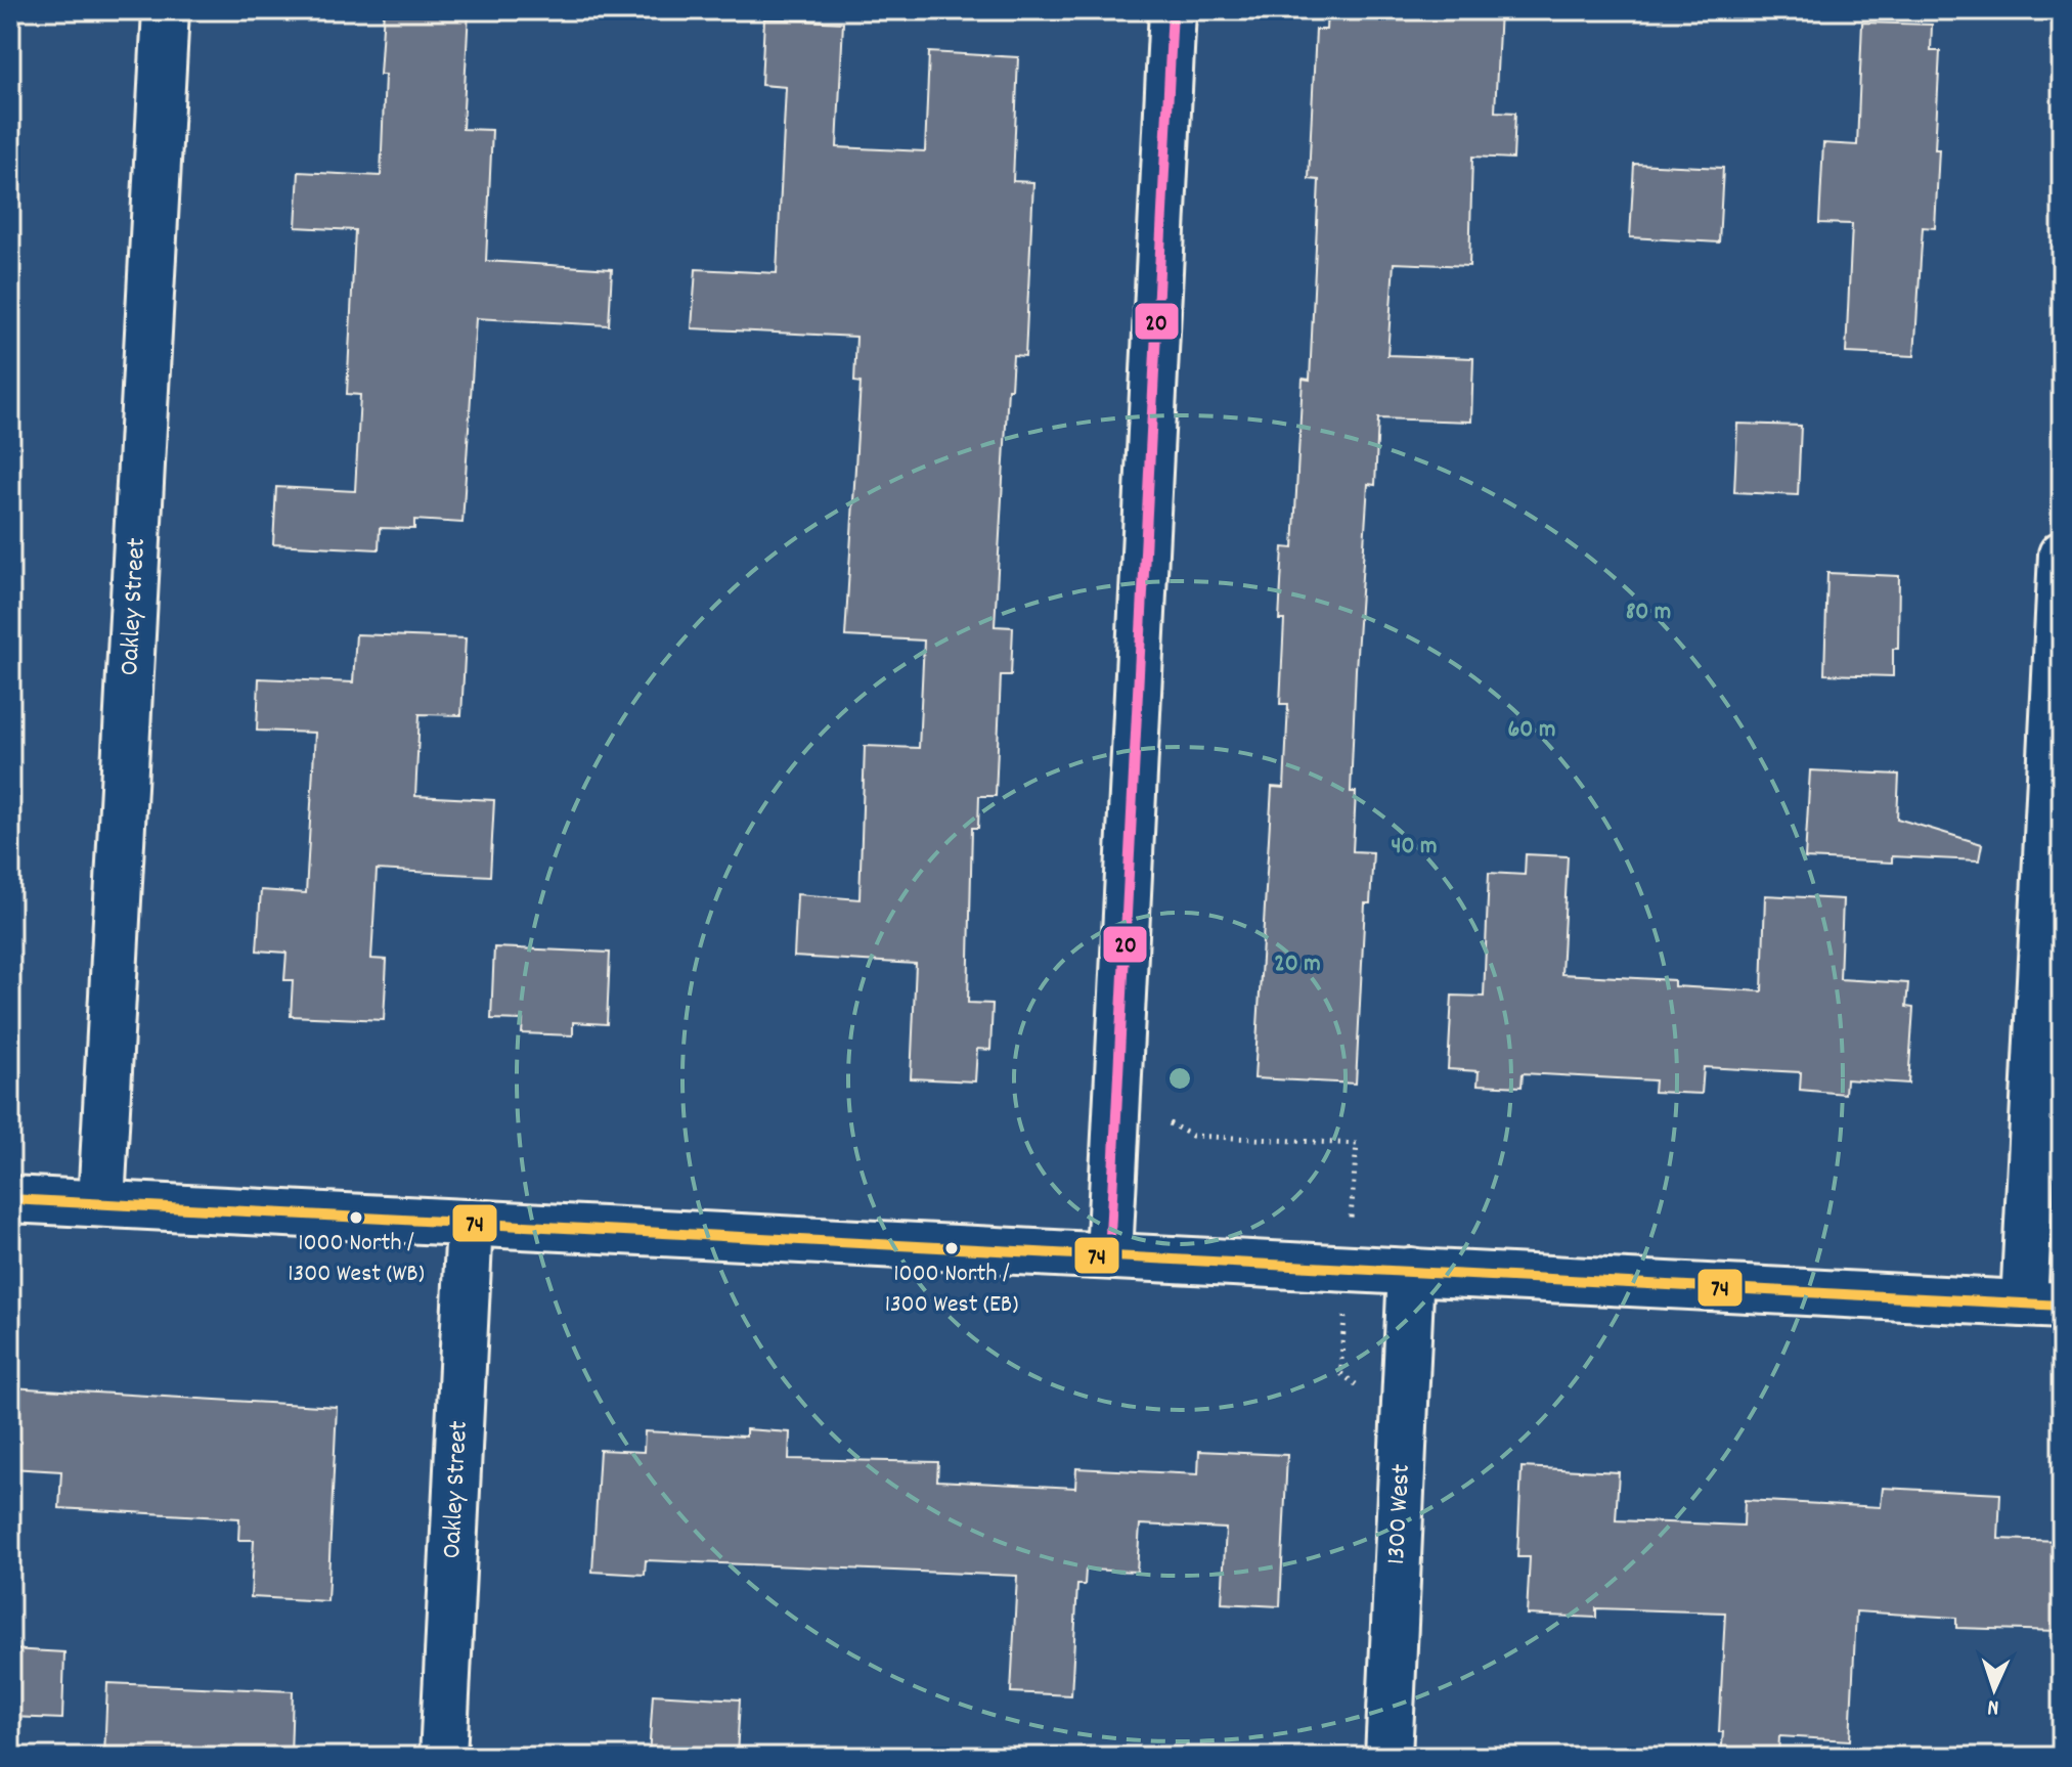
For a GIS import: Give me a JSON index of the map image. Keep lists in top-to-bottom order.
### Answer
{
  "streets": {
    "street": ["Oakley Street", "1300 West"]
  },
  "places": ["1000 North / 1300 West (WB)", "1000 North / 1300 West (EB)"],
  "lines": ["transit line 20", "transit line 74"],
  "north": "bottom",
  "rings": [
    "80 m",
    "60 m",
    "40 m",
    "20 m"
  ]
}
